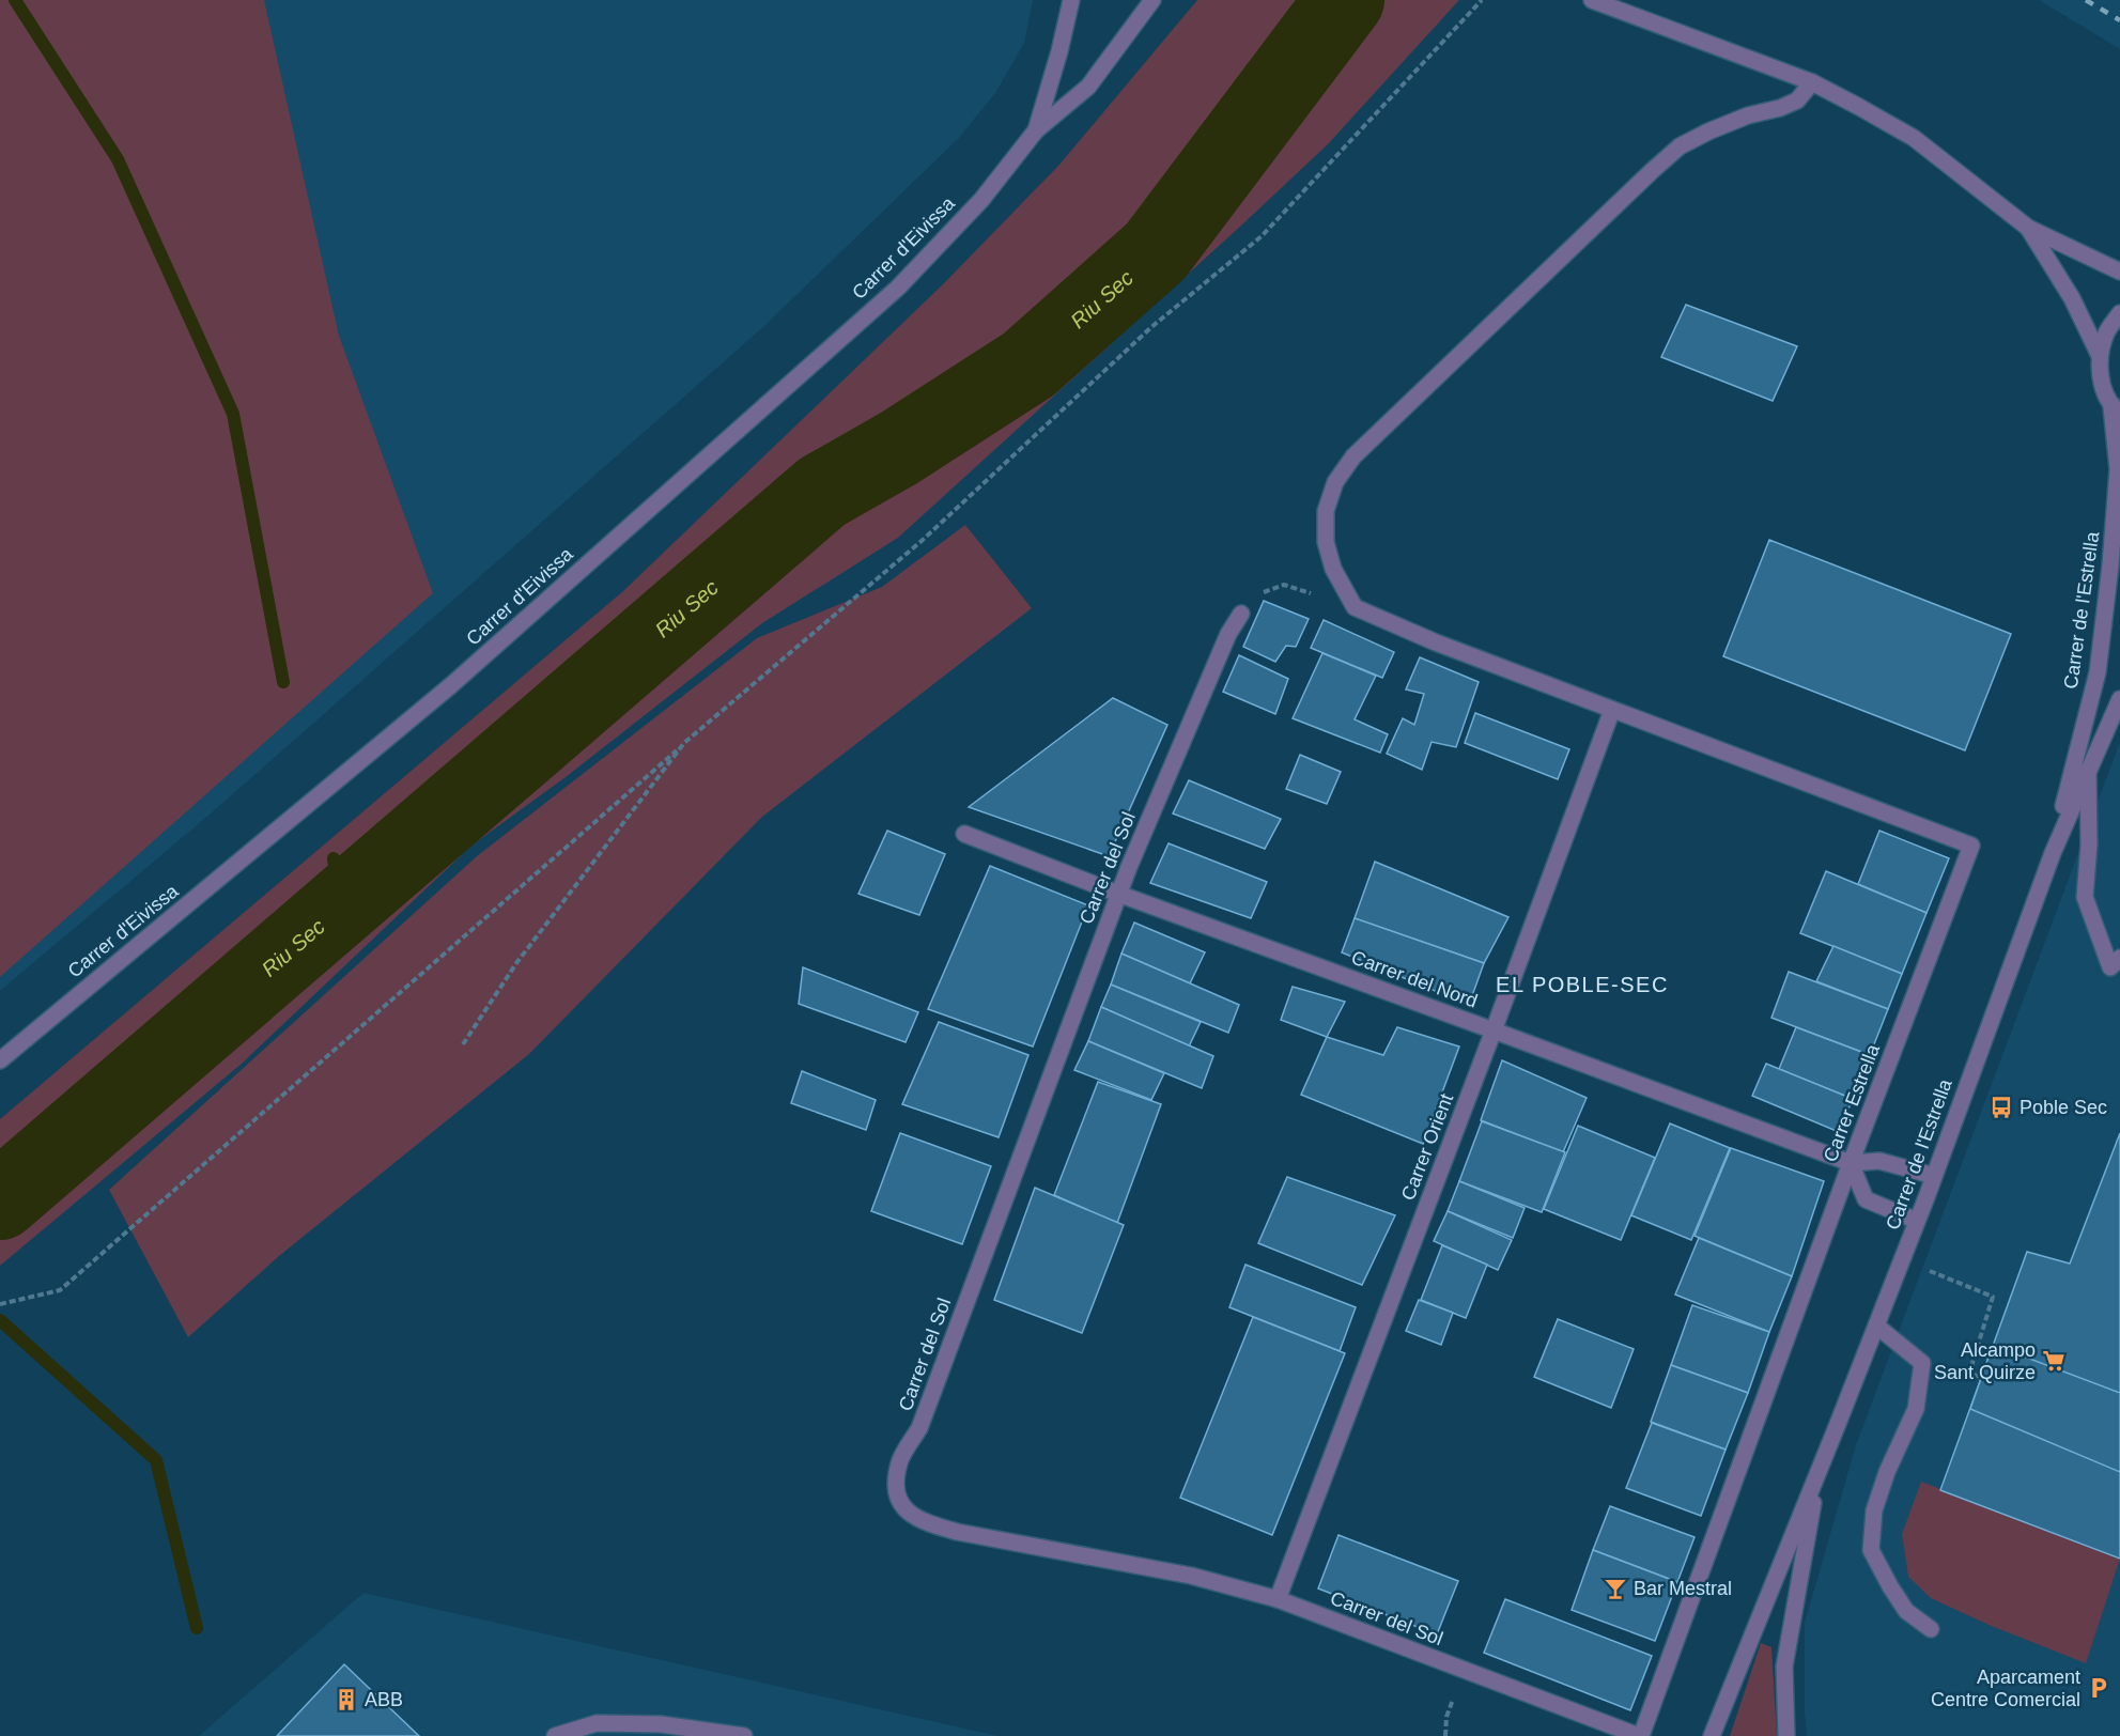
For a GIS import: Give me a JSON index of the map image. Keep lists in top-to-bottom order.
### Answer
{
  "streets": {
    "street": [
      "Carrer d'Eivissa",
      "Carrer de l'Estrella",
      "Carrer del Sol",
      "Carrer del Nord",
      "Carrer Estrella",
      "Carrer Orient"
    ]
  },
  "crossings": [
    ["Carrer de l'Estrella", "Carrer del Nord"],
    ["Carrer del Sol", "Carrer del Nord"],
    ["Carrer del Sol", "Carrer Estrella"],
    ["Carrer del Sol", "Carrer Orient"],
    ["Carrer del Nord", "Carrer Estrella"],
    ["Carrer del Nord", "Carrer Orient"],
    ["Carrer Estrella", "Carrer Orient"]
  ],
  "districts": ["EL POBLE-SEC"],
  "water": ["Riu Sec"],
  "places": {
    "bus stop": ["Poble Sec"],
    "supermarket": ["Alcampo Sant Quirze"],
    "bar": ["Bar Mestral"],
    "parking": ["Aparcament Centre Comercial"],
    "building": ["ABB"]
  }
}
